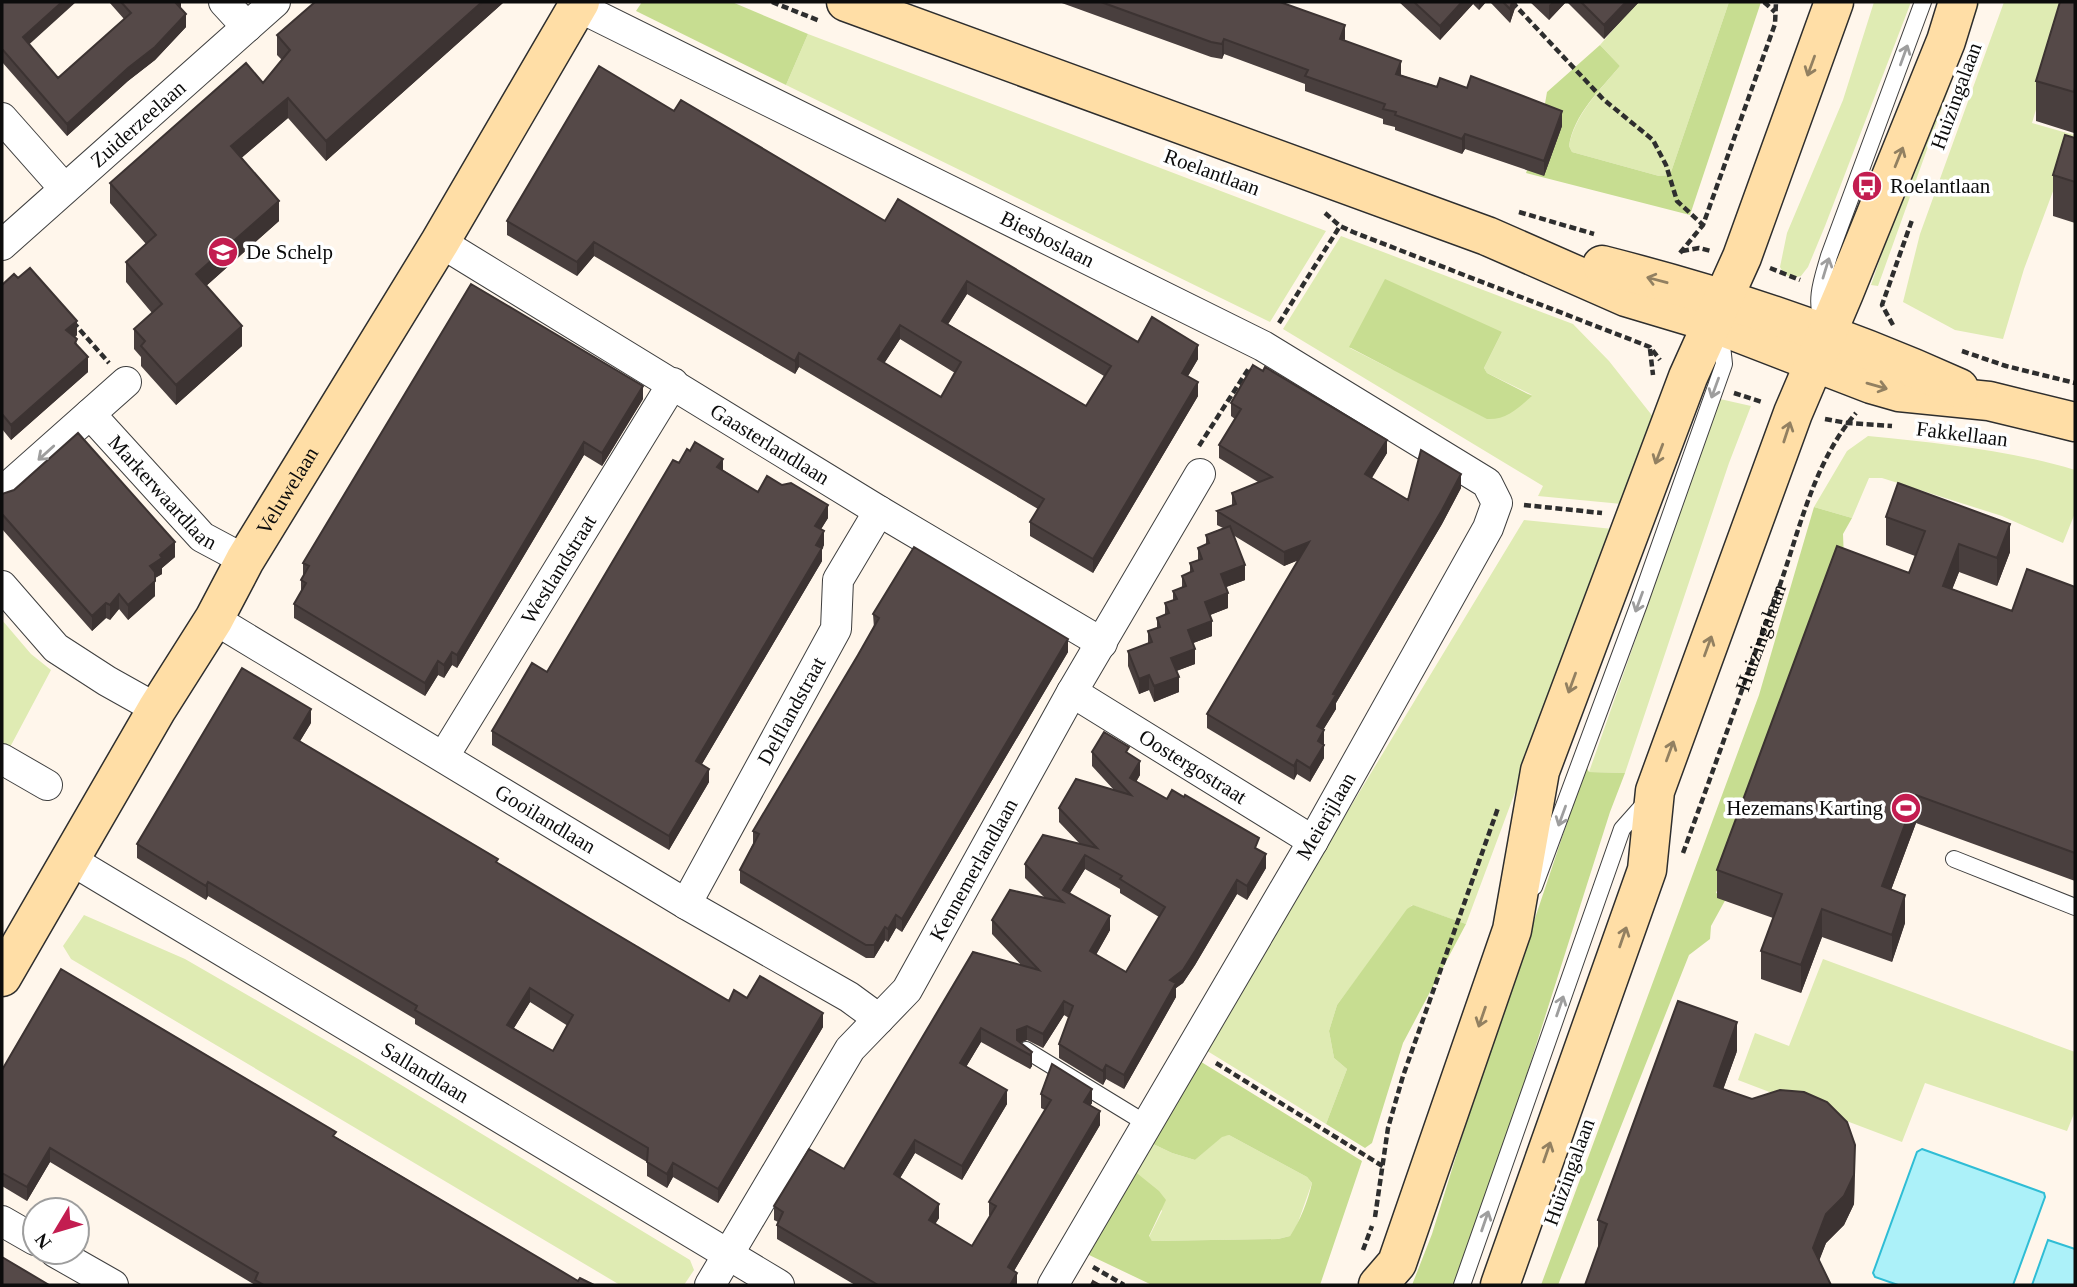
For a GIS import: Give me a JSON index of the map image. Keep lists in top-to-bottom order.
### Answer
{
  "streets": {
    "main road": [
      "Huizingalaan",
      "Roelantlaan",
      "Fakkellaan",
      "Veluwelaan"
    ],
    "street": [
      "Zuiderzeelaan",
      "Biesboslaan",
      "Gaasterlandlaan",
      "Markerwaardlaan",
      "Westlandstraat",
      "Delflandstraat",
      "Oostergostraat",
      "Meierijlaan",
      "Gooilandlaan",
      "Kennemerlandlaan",
      "Sallandlaan"
    ]
  },
  "crossings": [
    ["Huizingalaan", "Roelantlaan"],
    ["Huizingalaan", "Fakkellaan"],
    ["Roelantlaan", "Fakkellaan"],
    ["Biesboslaan", "Veluwelaan"],
    ["Biesboslaan", "Meierijlaan"],
    ["Gaasterlandlaan", "Veluwelaan"],
    ["Gaasterlandlaan", "Westlandstraat"],
    ["Gaasterlandlaan", "Delflandstraat"],
    ["Gaasterlandlaan", "Kennemerlandlaan"],
    ["Markerwaardlaan", "Veluwelaan"],
    ["Veluwelaan", "Gooilandlaan"],
    ["Veluwelaan", "Sallandlaan"],
    ["Westlandstraat", "Gooilandlaan"],
    ["Delflandstraat", "Gooilandlaan"],
    ["Oostergostraat", "Meierijlaan"],
    ["Oostergostraat", "Kennemerlandlaan"],
    ["Gooilandlaan", "Kennemerlandlaan"],
    ["Kennemerlandlaan", "Sallandlaan"]
  ],
  "places": {
    "bus stop": ["Roelantlaan"],
    "school or university": ["De Schelp"],
    "sports": ["Hezemans Karting"]
  },
  "north": "bottom left"
}
